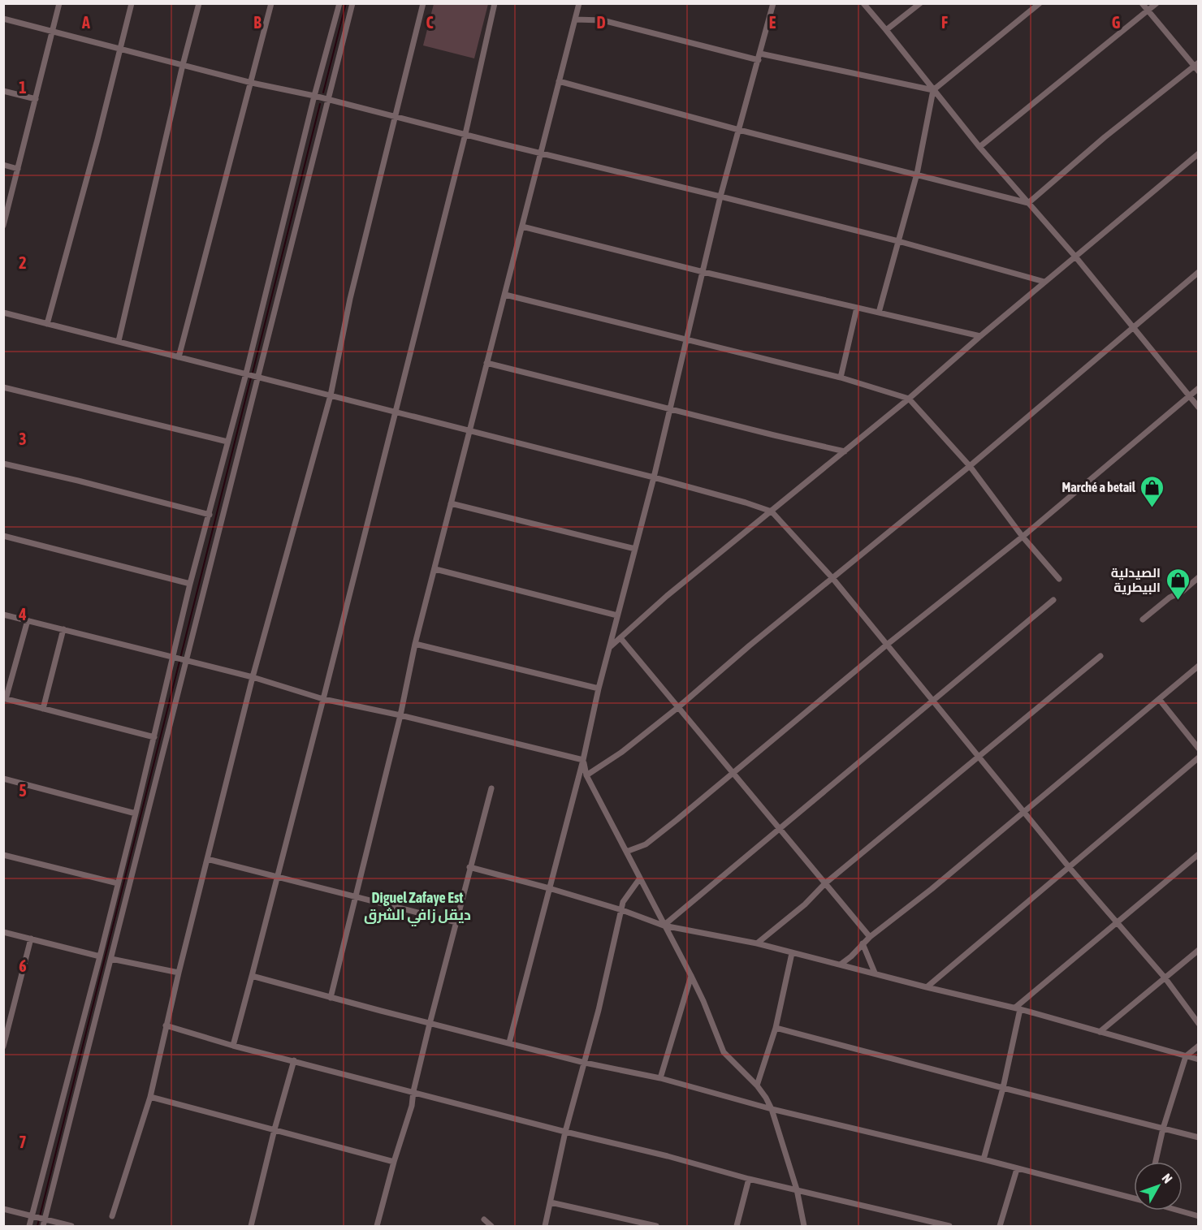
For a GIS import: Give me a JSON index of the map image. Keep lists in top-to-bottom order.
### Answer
{
  "districts": ["Diguel Zafaye Est ديقل زافي الشرق"],
  "places": {
    "shop": ["Marché a betail", "الصيدلية البيطرية"]
  },
  "north": "top right",
  "grid": {
    "columns": [
      "A",
      "B",
      "C",
      "D",
      "E",
      "F",
      "G"
    ],
    "rows": [
      "1",
      "2",
      "3",
      "4",
      "5",
      "6",
      "7"
    ]
  }
}
